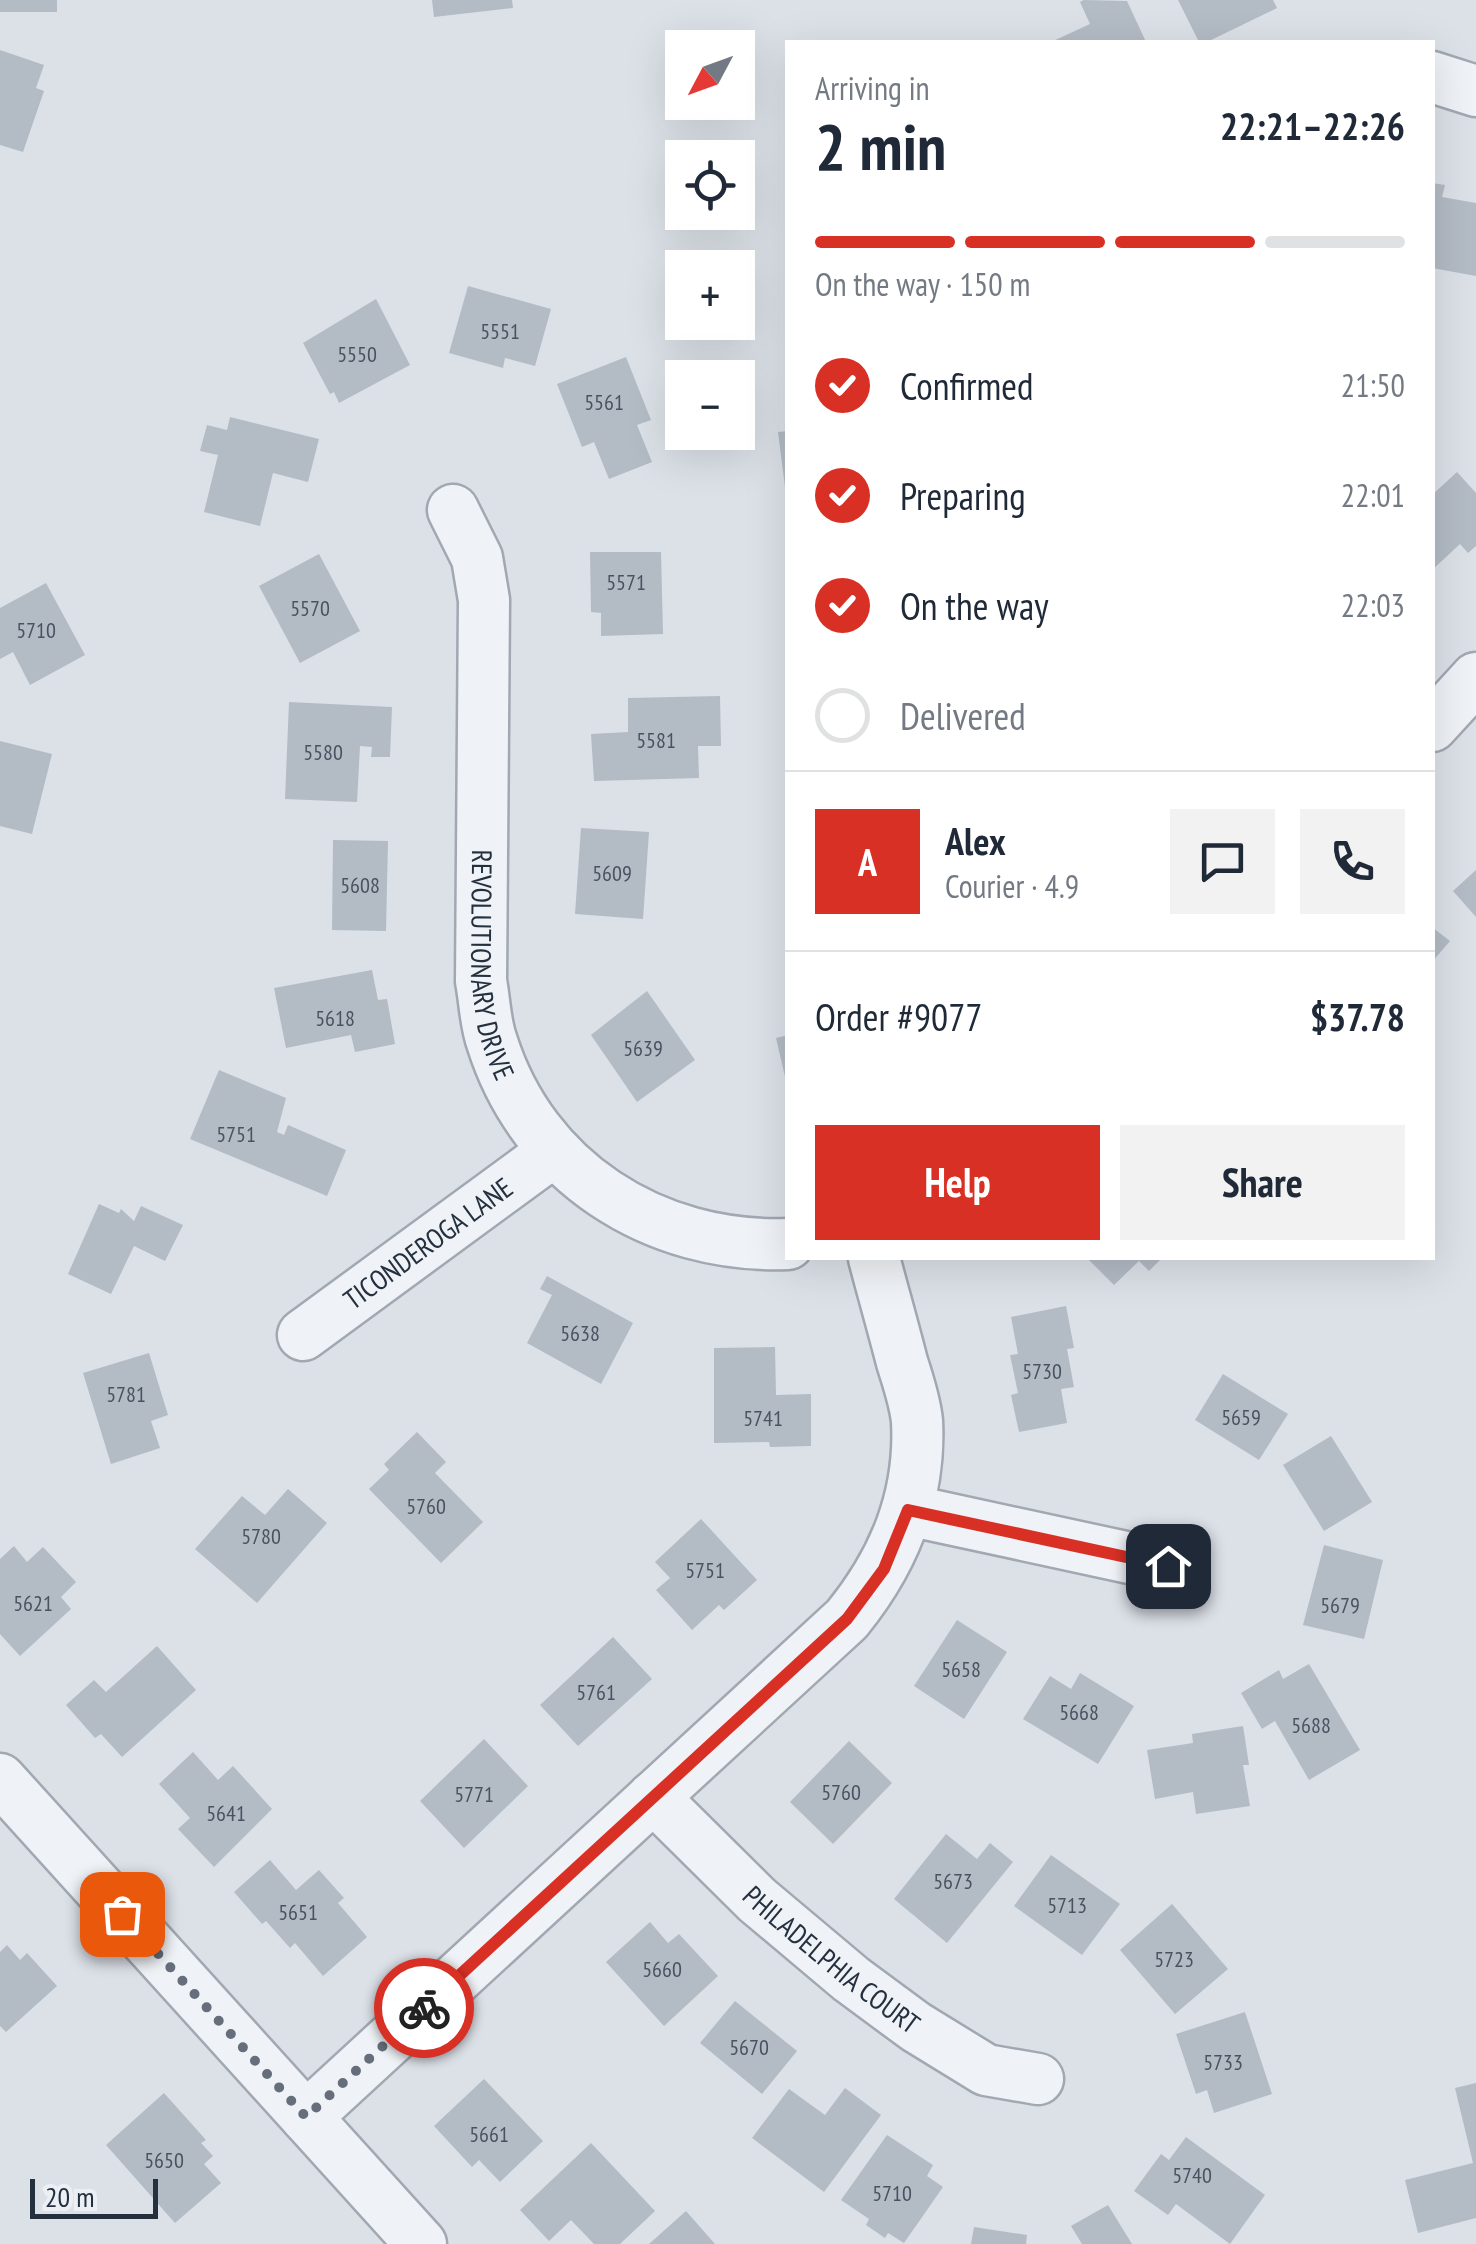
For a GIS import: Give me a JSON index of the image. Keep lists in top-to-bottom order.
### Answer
{
  "streets": {
    "street": ["REVOLUTIONARY DRIVE", "TICONDEROGA LANE", "PHILADELPHIA COURT"]
  },
  "crossings": [
    ["REVOLUTIONARY DRIVE", "TICONDEROGA LANE"]
  ],
  "house_numbers": [
    "5551",
    "5550",
    "5561",
    "5571",
    "5570",
    "5710",
    "5581",
    "5580",
    "5609",
    "5608",
    "5618",
    "5639",
    "5751",
    "5638",
    "5730",
    "5781",
    "5659",
    "5741",
    "5760",
    "5780",
    "5751",
    "5621",
    "5679",
    "5658",
    "5761",
    "5668",
    "5688",
    "5760",
    "5771",
    "5641",
    "5673",
    "5713",
    "5651",
    "5723",
    "5660",
    "5670",
    "5733",
    "5661",
    "5650",
    "5740",
    "5710"
  ],
  "scale_bar": "20 m",
  "north": "bottom left",
  "page": {
    "map_buttons": ["+", "−"],
    "heading": ["2 min", "Arriving in", "22:21–22:26"],
    "panel": [
      "Alex",
      "Courier · 4.9",
      "Order #9077",
      "$37.78"
    ],
    "bar": "On the way · 150 m",
    "list": [
      ["Confirmed", "21:50"],
      ["Preparing", "22:01"],
      ["On the way", "22:03"],
      "Delivered"
    ],
    "round": "A",
    "buttons": ["Help", "Share"],
    "scale": "20 m"
  }
}
